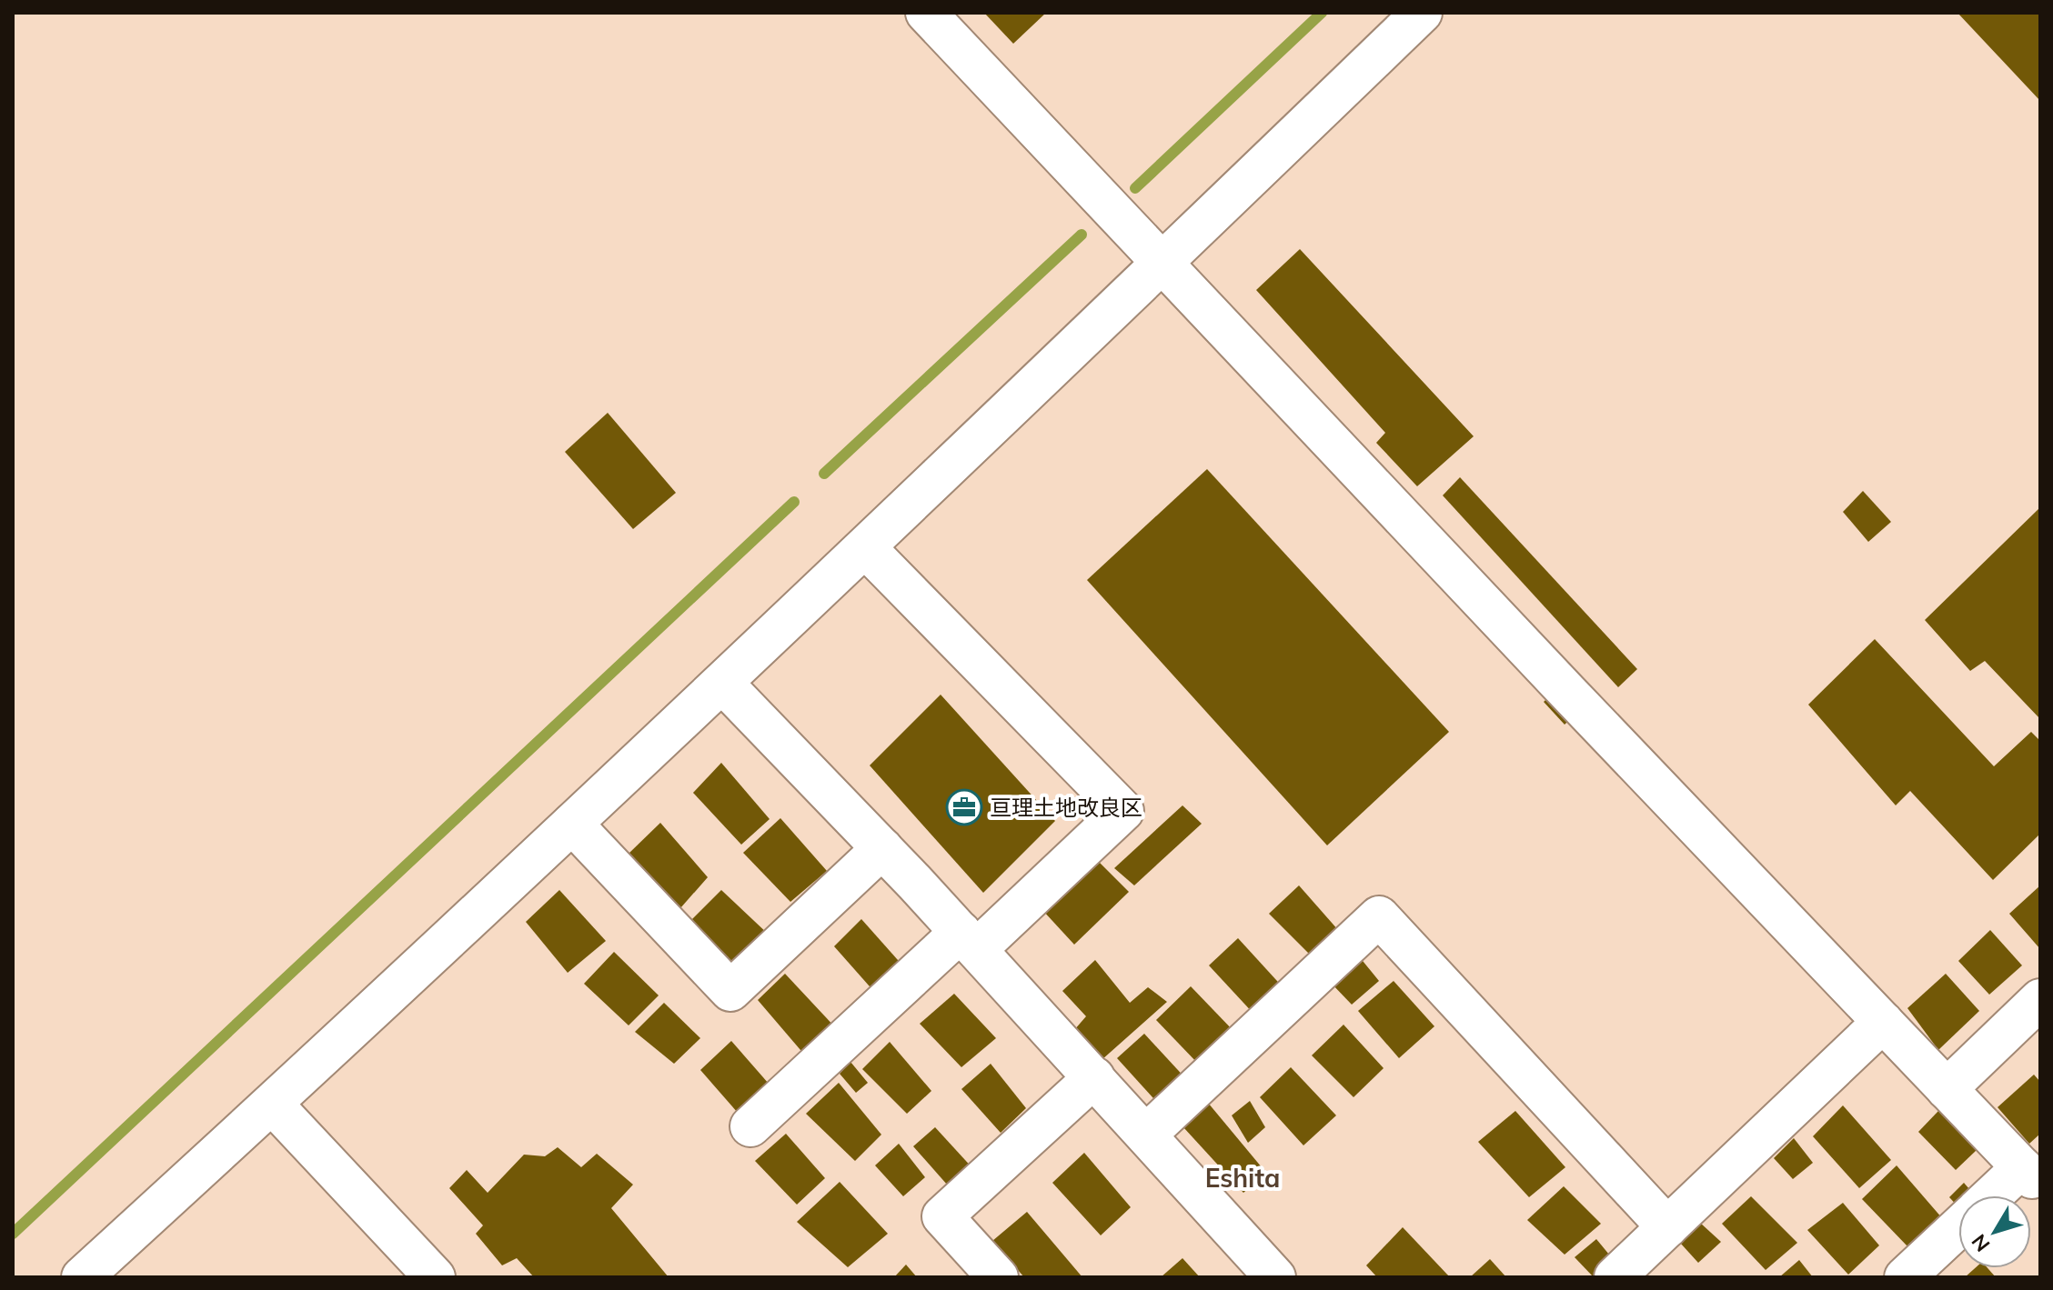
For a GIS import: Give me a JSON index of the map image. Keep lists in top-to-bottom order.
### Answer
{
  "districts": ["Eshita"],
  "places": {
    "office": ["亘理土地改良区"]
  },
  "north": "bottom left"
}
